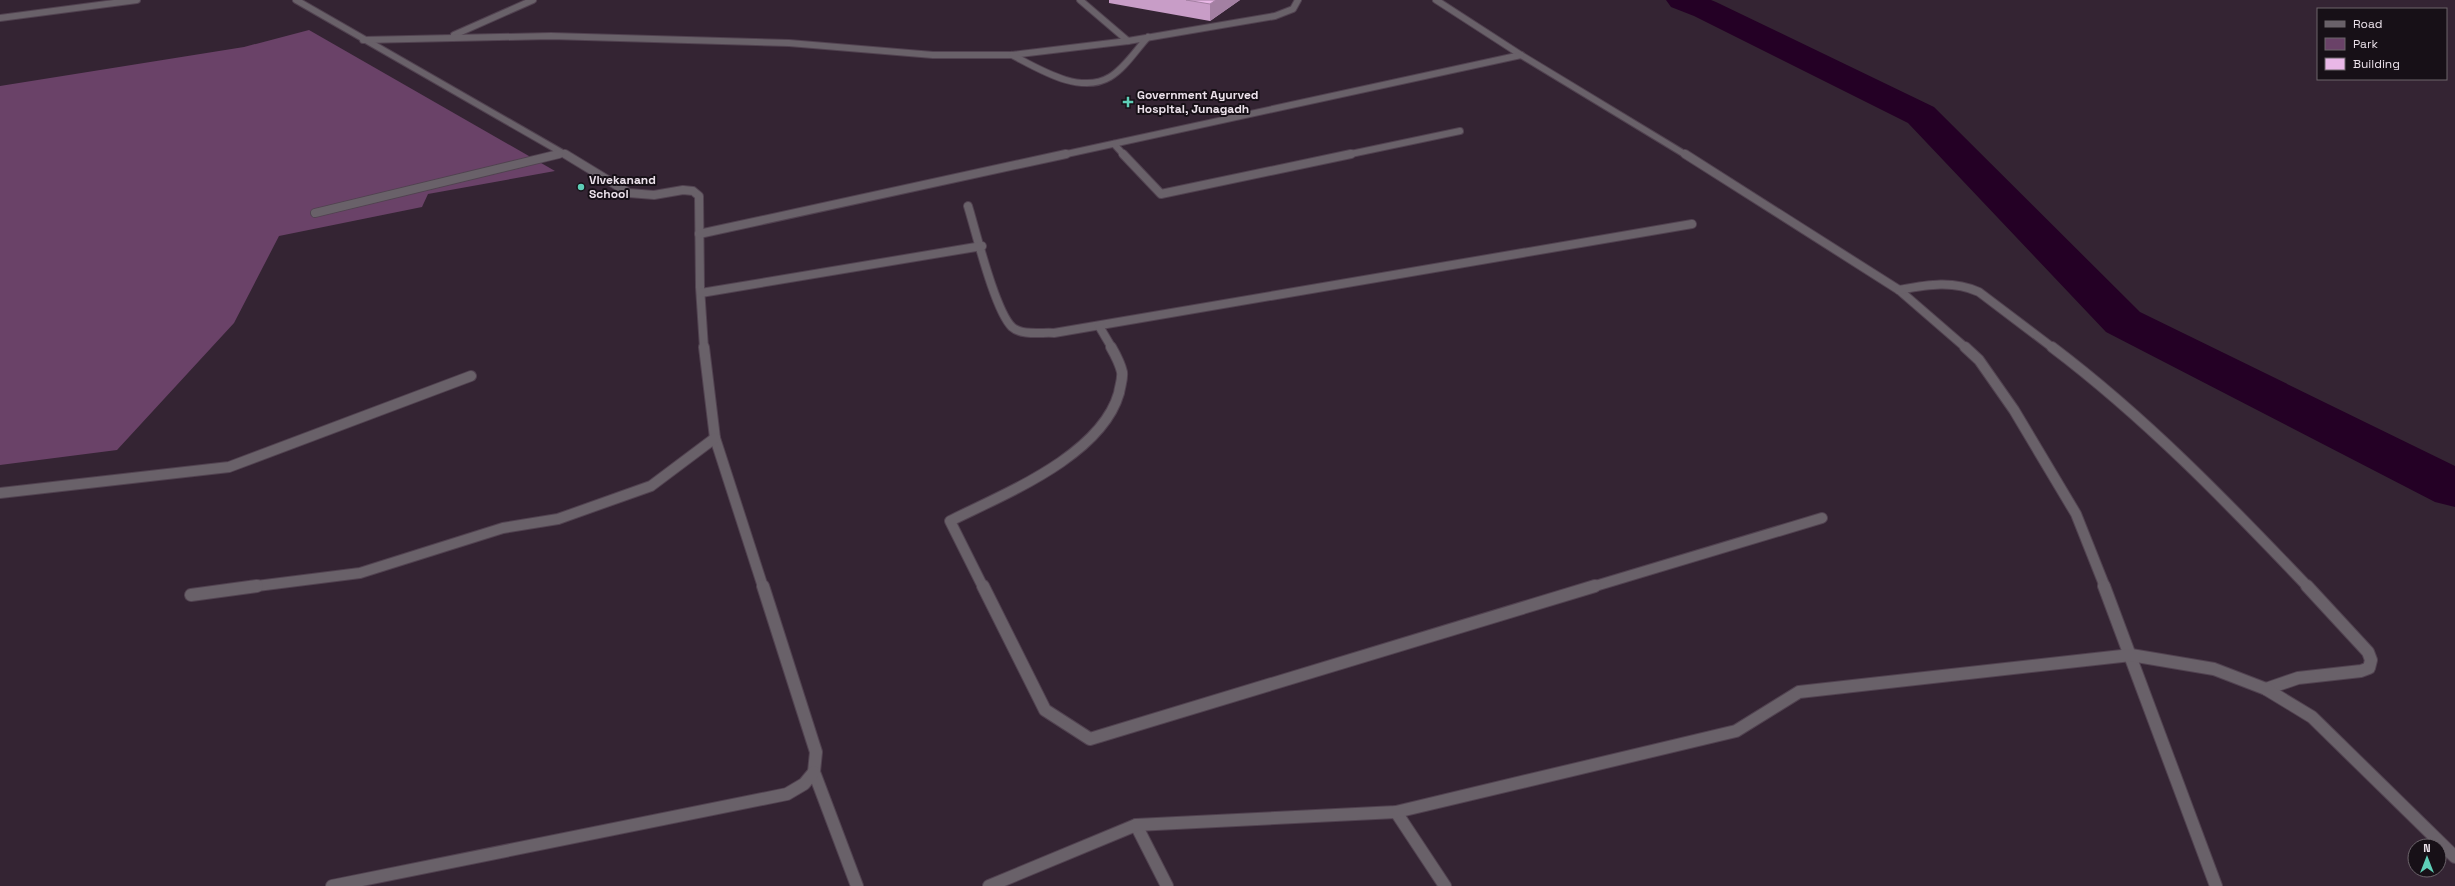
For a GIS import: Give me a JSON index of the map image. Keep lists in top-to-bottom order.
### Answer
{
  "places": {
    "health": ["Government Ayurved Hospital, Junagadh"],
    "other": ["Vivekanand School"]
  },
  "legend": ["Road", "Park", "Building"],
  "north": "top"
}
